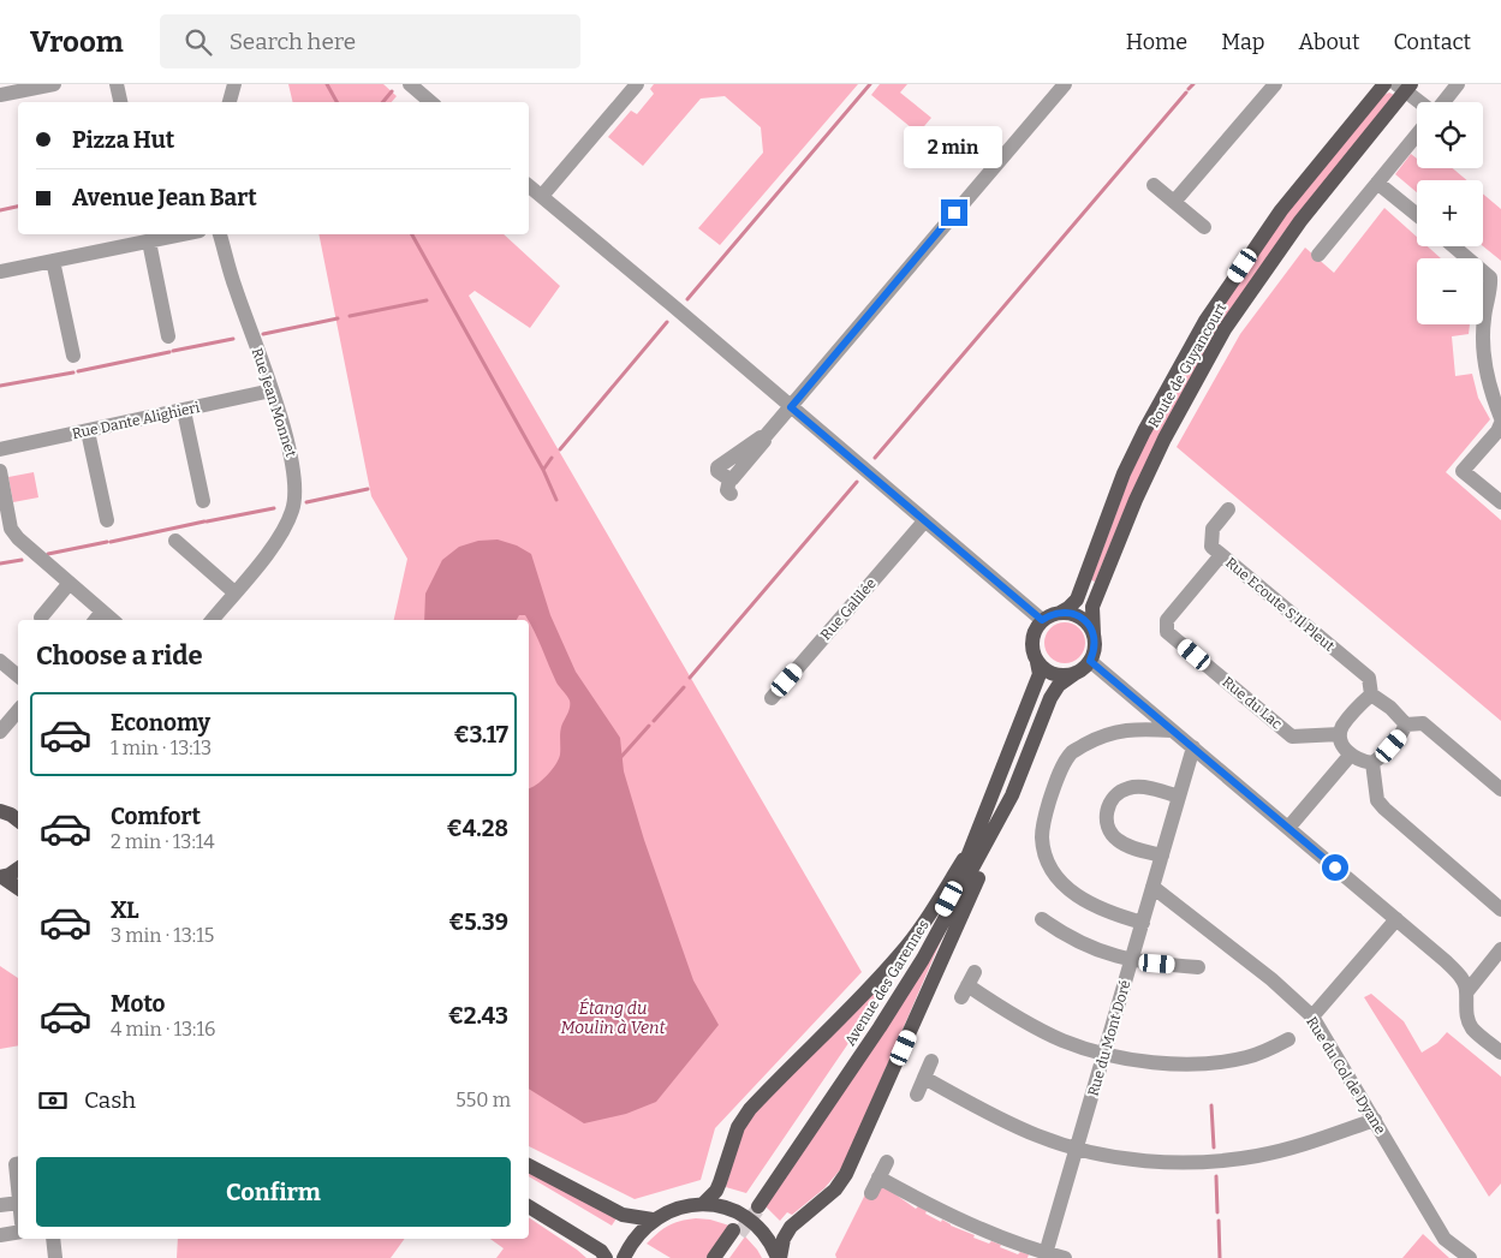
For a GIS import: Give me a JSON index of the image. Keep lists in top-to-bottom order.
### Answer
{
  "streets": {
    "main road": ["Route de Guyancourt", "Avenue des Garennes"],
    "street": [
      "Rue Jean Monnet",
      "Rue Dante Alighieri",
      "Rue Ecoute S'Il Pleut",
      "Rue Galilée",
      "Rue du Lac",
      "Rue du Mont Doré",
      "Rue du Col de Dyane"
    ]
  },
  "crossings": [
    ["Route de Guyancourt", "Avenue des Garennes"],
    ["Rue Jean Monnet", "Rue Dante Alighieri"],
    ["Rue Ecoute S'Il Pleut", "Rue du Lac"],
    ["Rue du Mont Doré", "Rue du Col de Dyane"]
  ],
  "water": ["Étang du Moulin à Vent"],
  "page": {
    "header": "Vroom",
    "search": "Search here",
    "nav": [
      "Home",
      "Map",
      "About",
      "Contact"
    ],
    "map_buttons": ["+", "−"],
    "banner": ["Pizza Hut", "Avenue Jean Bart"],
    "bubble": "2 min",
    "heading": "Choose a ride",
    "list": [
      {
        "name": "Economy",
        "note": "1 min · 13:13",
        "value": "€3.17"
      },
      {
        "name": "Comfort",
        "note": "2 min · 13:14",
        "value": "€4.28"
      },
      {
        "name": "XL",
        "note": "3 min · 13:15",
        "value": "€5.39"
      },
      {
        "name": "Moto",
        "note": "4 min · 13:16",
        "value": "€2.43"
      }
    ],
    "pay": ["Cash", "550 m"],
    "buttons": "Confirm"
  }
}
